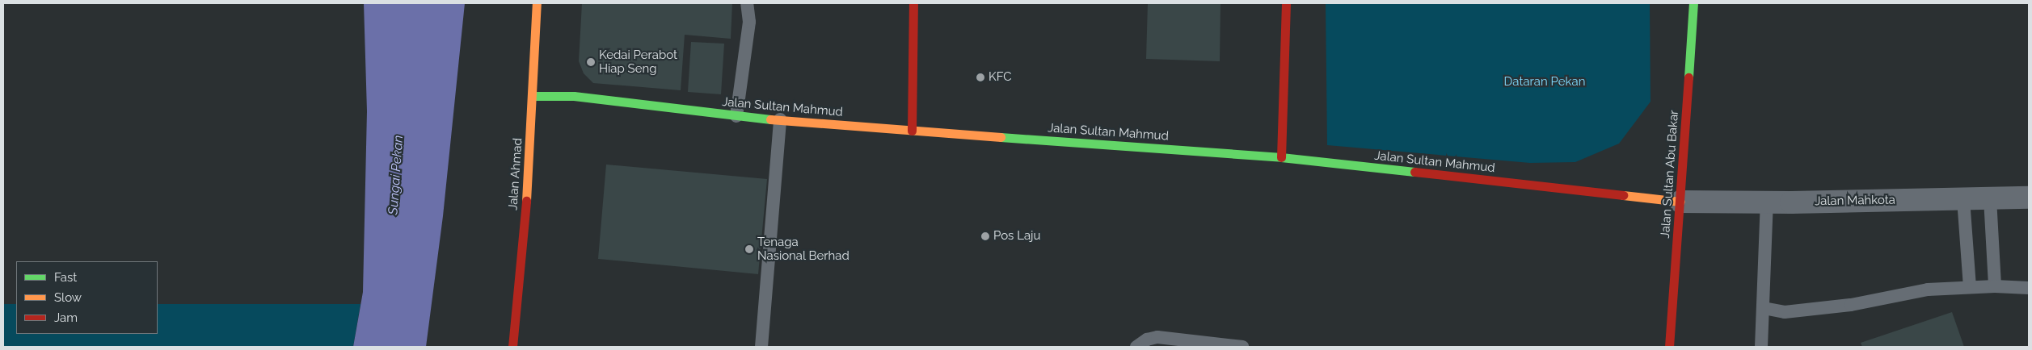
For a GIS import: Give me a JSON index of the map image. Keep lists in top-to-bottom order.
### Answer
{
  "streets": {
    "main road": ["Jalan Sultan Mahmud", "Jalan Ahmad", "Jalan Sultan Abu Bakar"],
    "street": ["Jalan Mahkota"]
  },
  "crossings": [
    ["Jalan Sultan Mahmud", "Jalan Ahmad"],
    ["Jalan Sultan Mahmud", "Jalan Sultan Abu Bakar"],
    ["Jalan Sultan Mahmud", "Jalan Mahkota"],
    ["Jalan Sultan Abu Bakar", "Jalan Mahkota"]
  ],
  "water": ["Sungai Pekan"],
  "parks": ["Dataran Pekan"],
  "places": [
    "Kedai Perabot Hiap Seng",
    "KFC",
    "Pos Laju",
    "Tenaga Nasional Berhad"
  ],
  "legend": ["Fast", "Slow", "Jam"]
}
